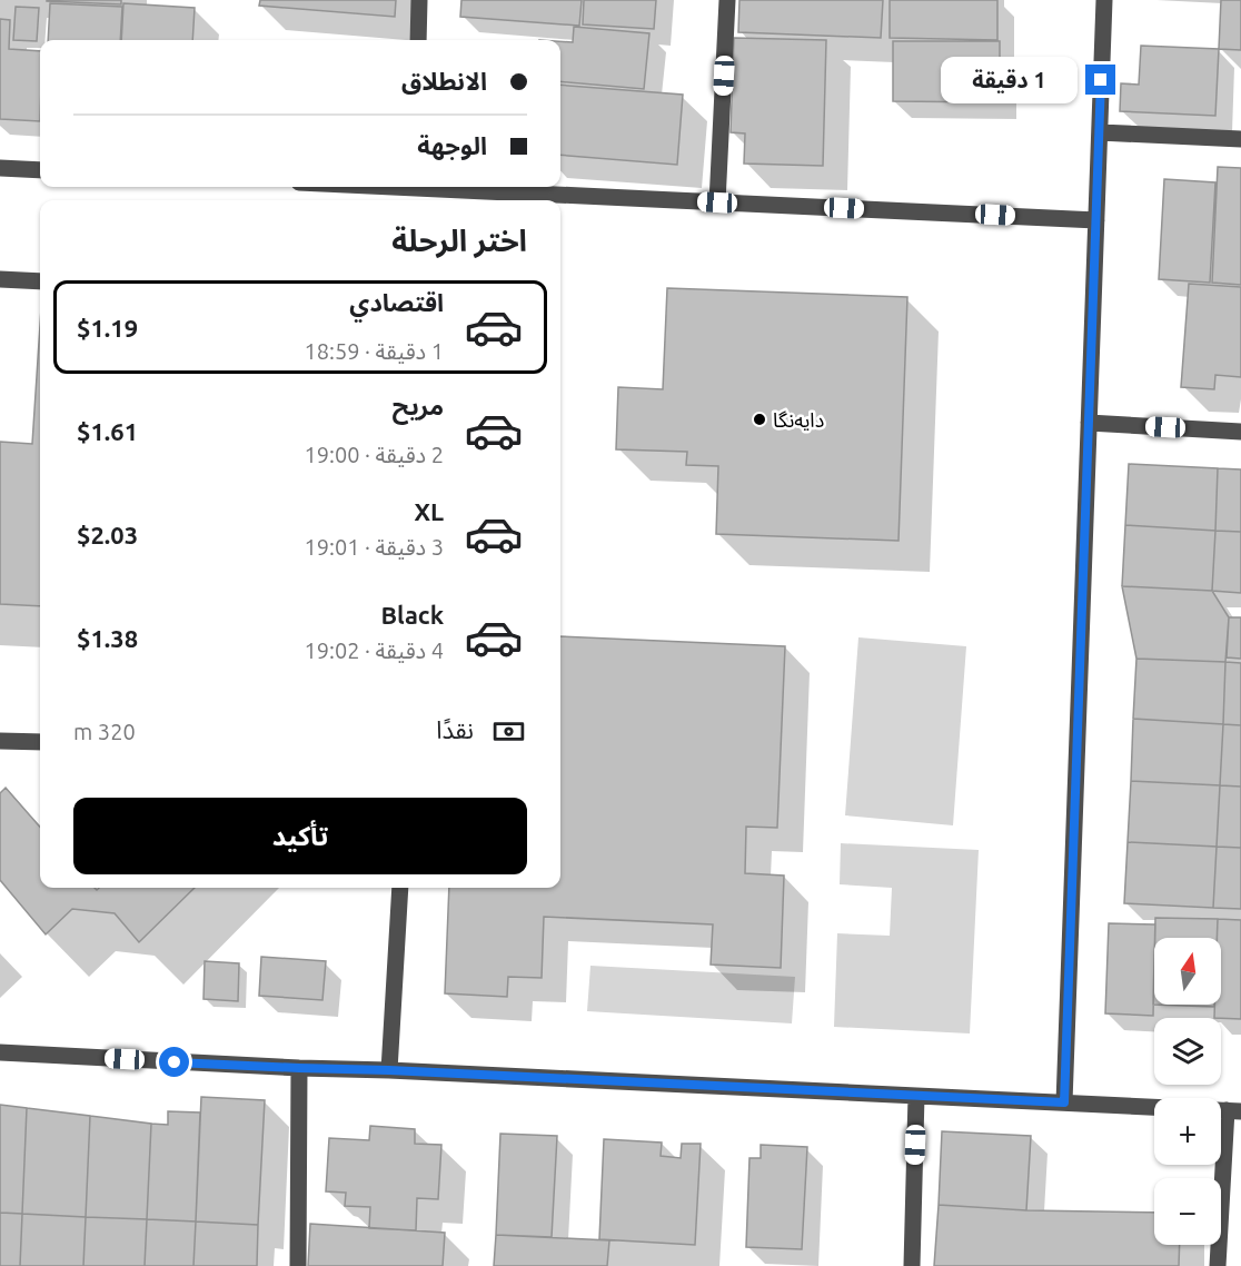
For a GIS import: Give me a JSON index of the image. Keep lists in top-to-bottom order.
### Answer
{
  "places": ["دایەنگا"],
  "north": "top",
  "page": {
    "banner": ["الانطلاق", "الوجهة"],
    "bubble": "1 دقيقة",
    "heading": "اختر الرحلة",
    "list": [
      {
        "name": "اقتصادي",
        "note": "1 دقيقة · 18:59",
        "value": "$1.19"
      },
      {
        "name": "مريح",
        "note": "2 دقيقة · 19:00",
        "value": "$1.61"
      },
      {
        "name": "XL",
        "note": "3 دقيقة · 19:01",
        "value": "$2.03"
      },
      {
        "name": "Black",
        "note": "4 دقيقة · 19:02",
        "value": "$1.38"
      }
    ],
    "pay": ["نقدًا", "320 m"],
    "buttons": "تأكيد",
    "map_buttons": ["+", "−"]
  }
}
